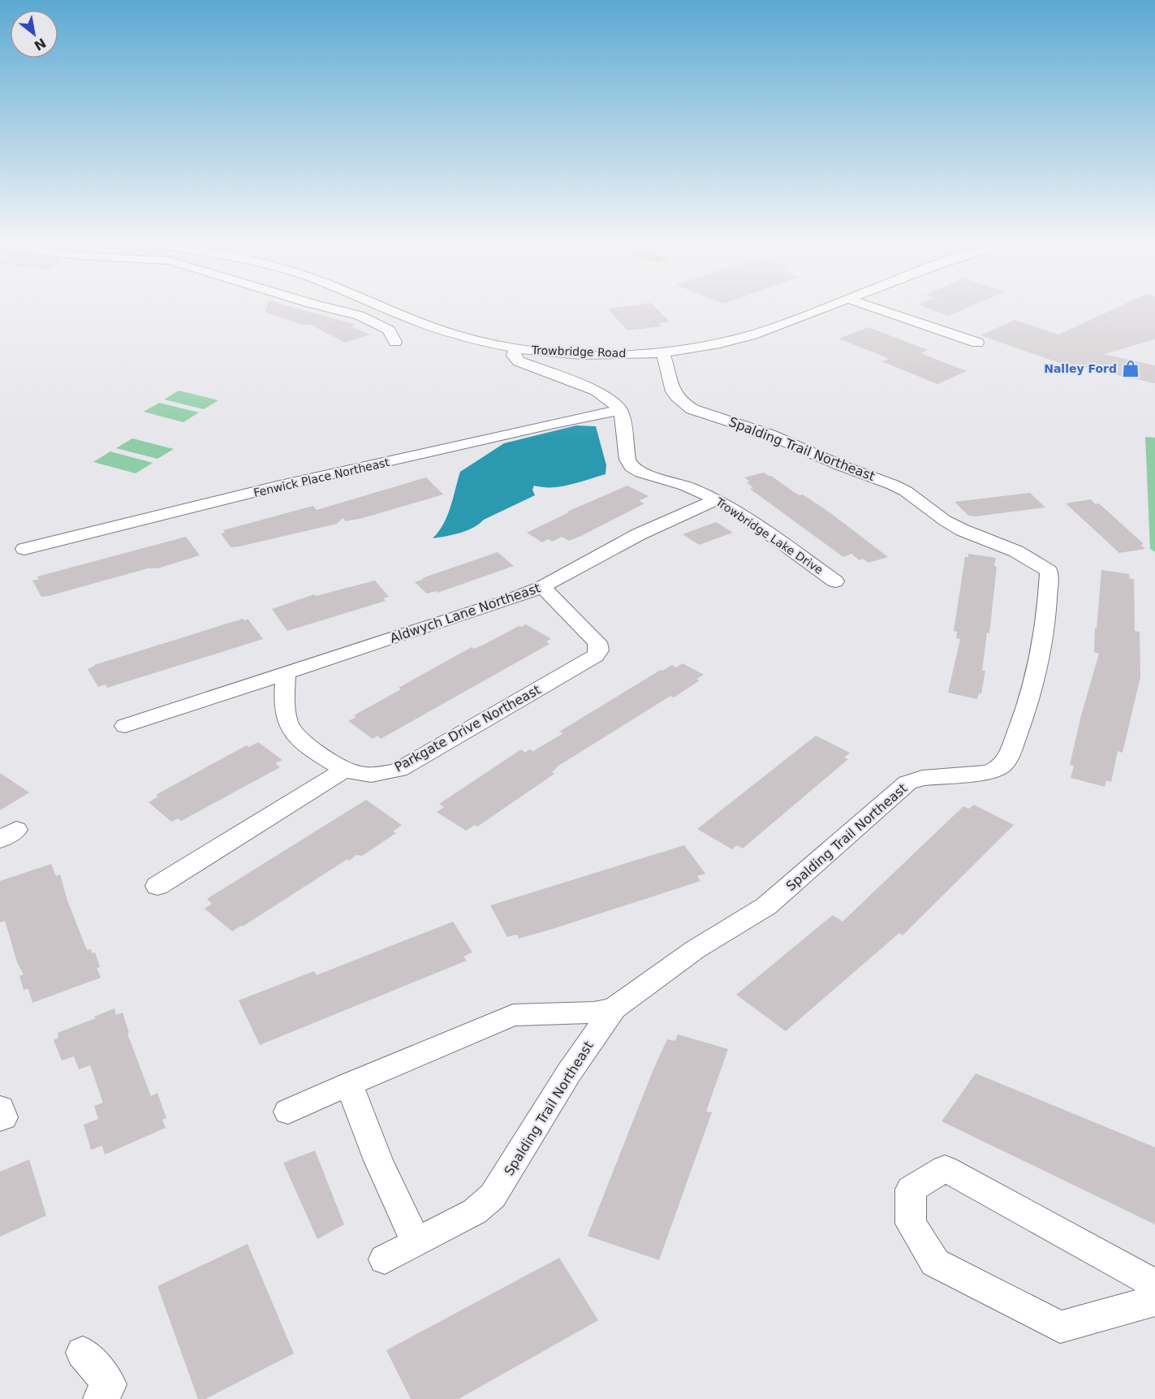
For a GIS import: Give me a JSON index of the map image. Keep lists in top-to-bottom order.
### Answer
{
  "streets": {
    "street": [
      "Trowbridge Road",
      "Spalding Trail Northeast",
      "Fenwick Place Northeast",
      "Trowbridge Lake Drive",
      "Aldwych Lane Northeast",
      "Parkgate Drive Northeast"
    ]
  },
  "crossings": [
    ["Trowbridge Road", "Spalding Trail Northeast"],
    ["Fenwick Place Northeast", "Trowbridge Lake Drive"],
    ["Trowbridge Lake Drive", "Aldwych Lane Northeast"],
    ["Aldwych Lane Northeast", "Parkgate Drive Northeast"]
  ],
  "places": {
    "shop": ["Nalley Ford"]
  },
  "north": "bottom right"
}
